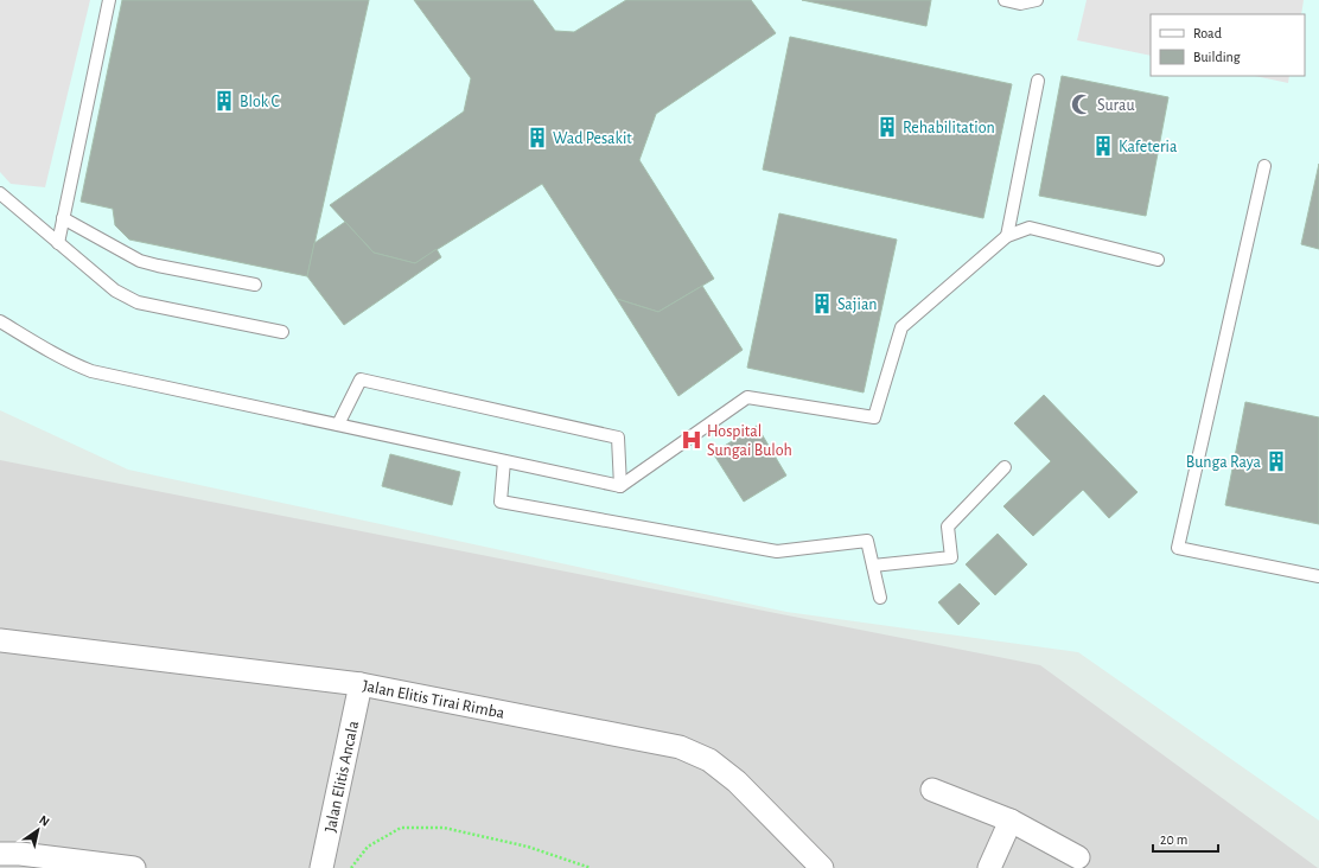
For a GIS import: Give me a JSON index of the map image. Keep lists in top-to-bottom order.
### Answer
{
  "streets": {
    "street": ["Jalan Elitis Tirai Rimba", "Jalan Elitis Ancala"]
  },
  "crossings": [
    ["Jalan Elitis Tirai Rimba", "Jalan Elitis Ancala"]
  ],
  "places": {
    "building": [
      "Blok C",
      "Rehabilitation",
      "Wad Pesakit",
      "Kafeteria",
      "Sajian",
      "Bunga Raya"
    ],
    "mosque": ["Surau"],
    "hospital": ["Hospital Sungai Buloh"]
  },
  "legend": ["Road", "Building"],
  "scale_bar": "20 m",
  "north": "top right"
}
